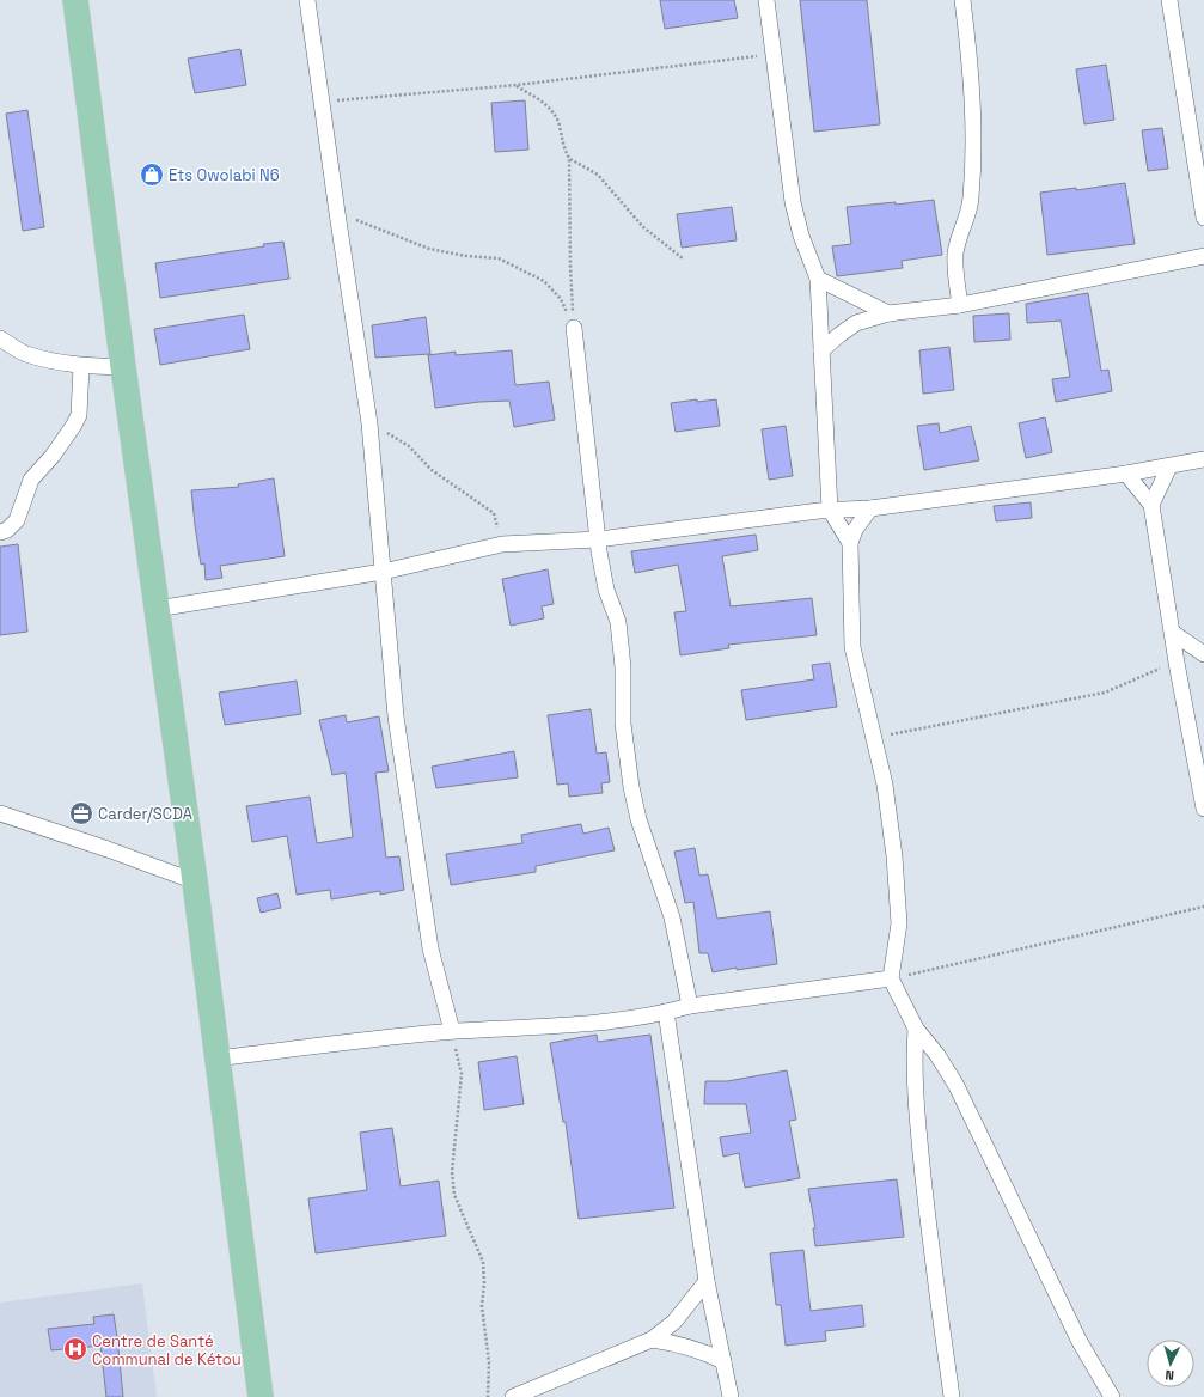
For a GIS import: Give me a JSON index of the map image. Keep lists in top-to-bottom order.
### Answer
{
  "places": {
    "shop": ["Ets Owolabi N6"],
    "office": ["Carder/SCDA"],
    "hospital": ["Centre de Santé Communal de Kétou"]
  },
  "north": "bottom"
}
